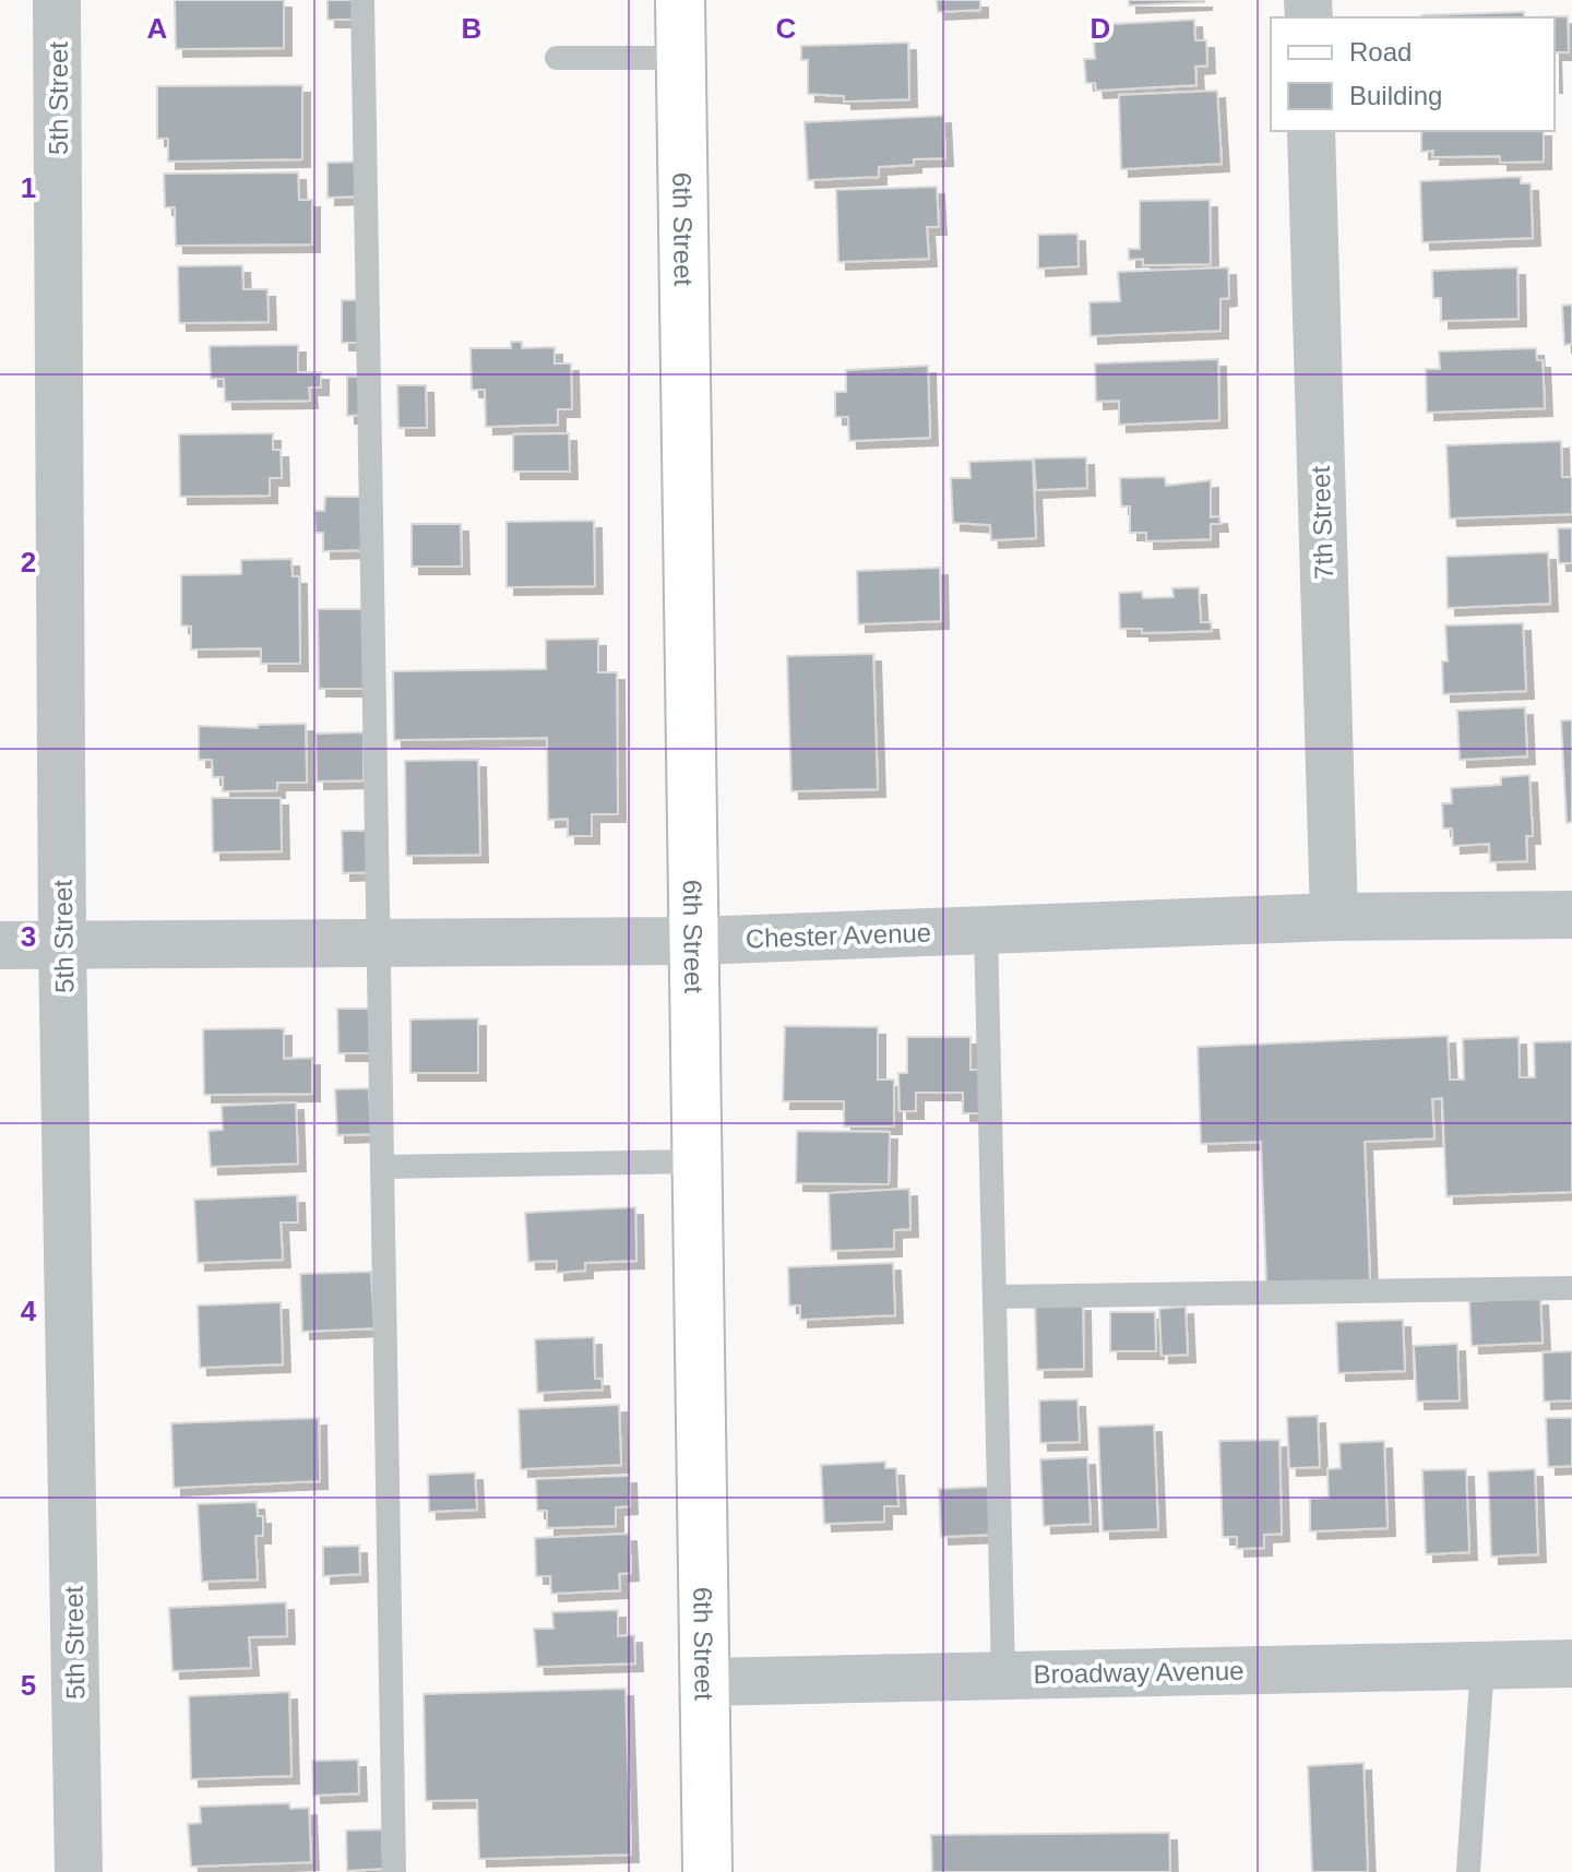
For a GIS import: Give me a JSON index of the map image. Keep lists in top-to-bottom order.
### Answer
{
  "streets": {
    "main road": ["6th Street"],
    "street": [
      "5th Street",
      "7th Street",
      "Chester Avenue",
      "Broadway Avenue"
    ]
  },
  "crossings": [
    ["5th Street", "Chester Avenue"],
    ["6th Street", "Chester Avenue"],
    ["6th Street", "Broadway Avenue"],
    ["7th Street", "Chester Avenue"]
  ],
  "legend": ["Road", "Building"],
  "grid": {
    "columns": [
      "A",
      "B",
      "C",
      "D"
    ],
    "rows": [
      "1",
      "2",
      "3",
      "4",
      "5"
    ]
  }
}
